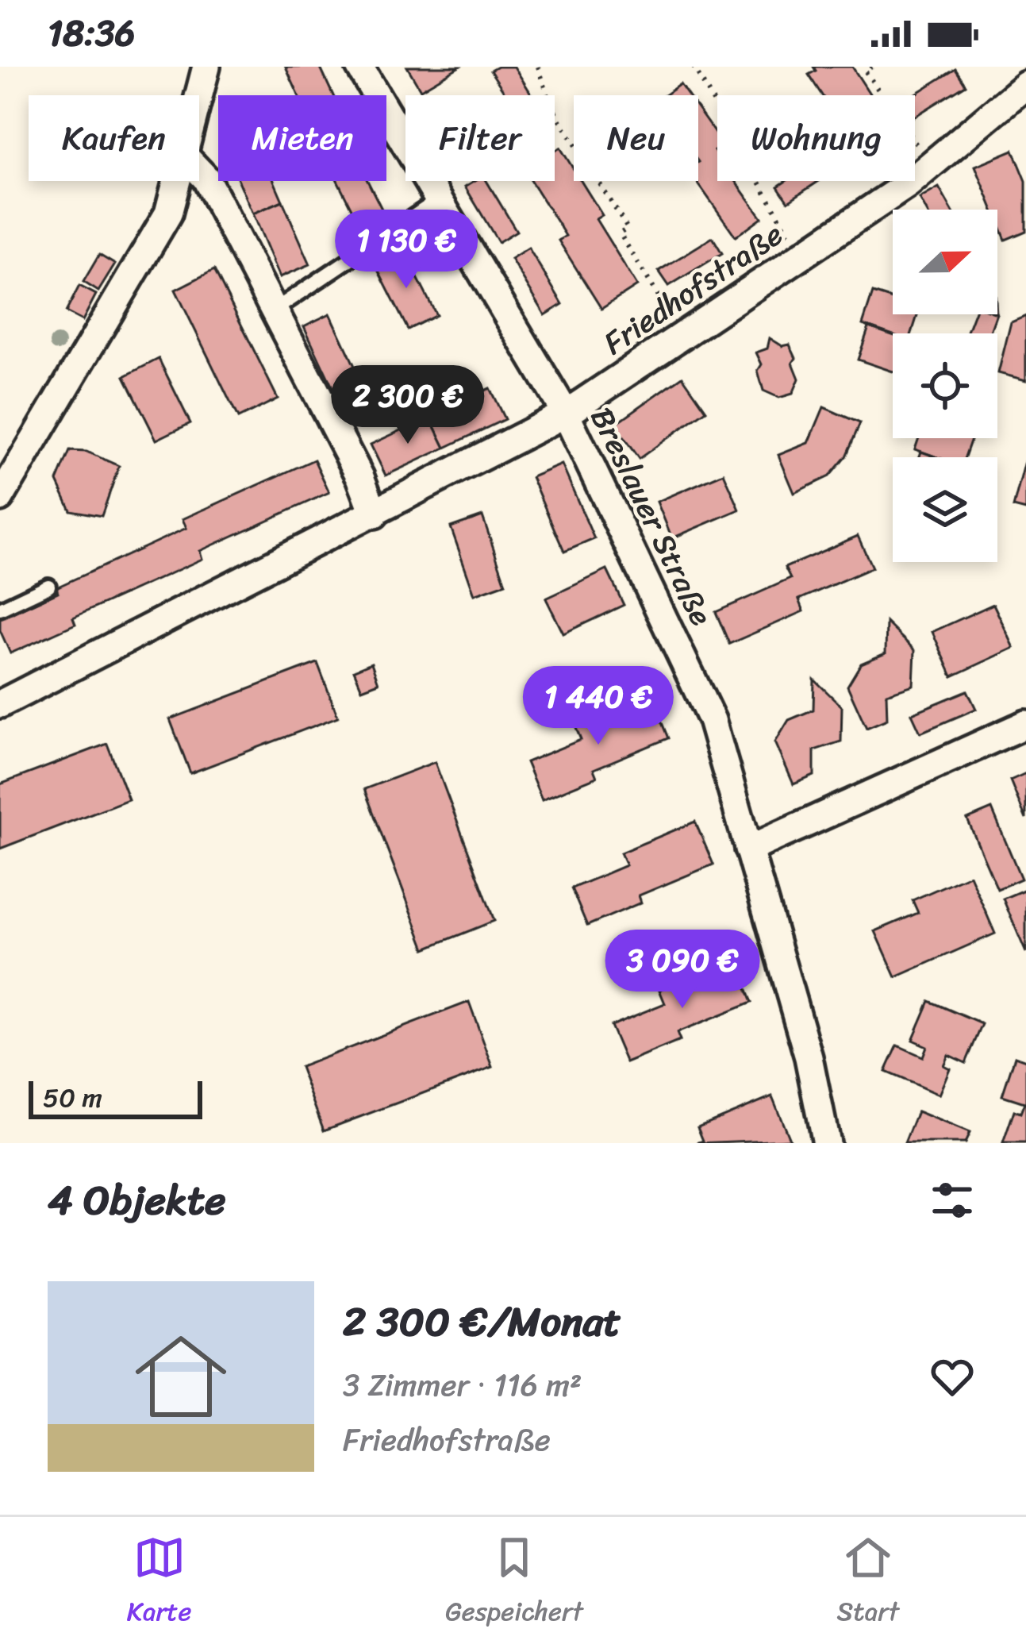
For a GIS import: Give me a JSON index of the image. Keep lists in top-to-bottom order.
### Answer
{
  "streets": {
    "street": ["Friedhofstraße", "Breslauer Straße"]
  },
  "crossings": [
    ["Friedhofstraße", "Breslauer Straße"]
  ],
  "scale_bar": "50 m",
  "north": "right",
  "page": {
    "status": "18:36",
    "chip": [
      "Kaufen",
      "Mieten",
      "Filter",
      "Neu",
      "Wohnung"
    ],
    "price": [
      "1 130 €",
      "2 300 €",
      "1 440 €",
      "3 090 €"
    ],
    "scale": "50 m",
    "heading": "4 Objekte",
    "list": [
      {
        "name": "2 300 €/Monat",
        "note": "3 Zimmer · 116 m² · Friedhofstraße"
      }
    ],
    "tabs": ["Karte", "Gespeichert", "Start"]
  }
}
